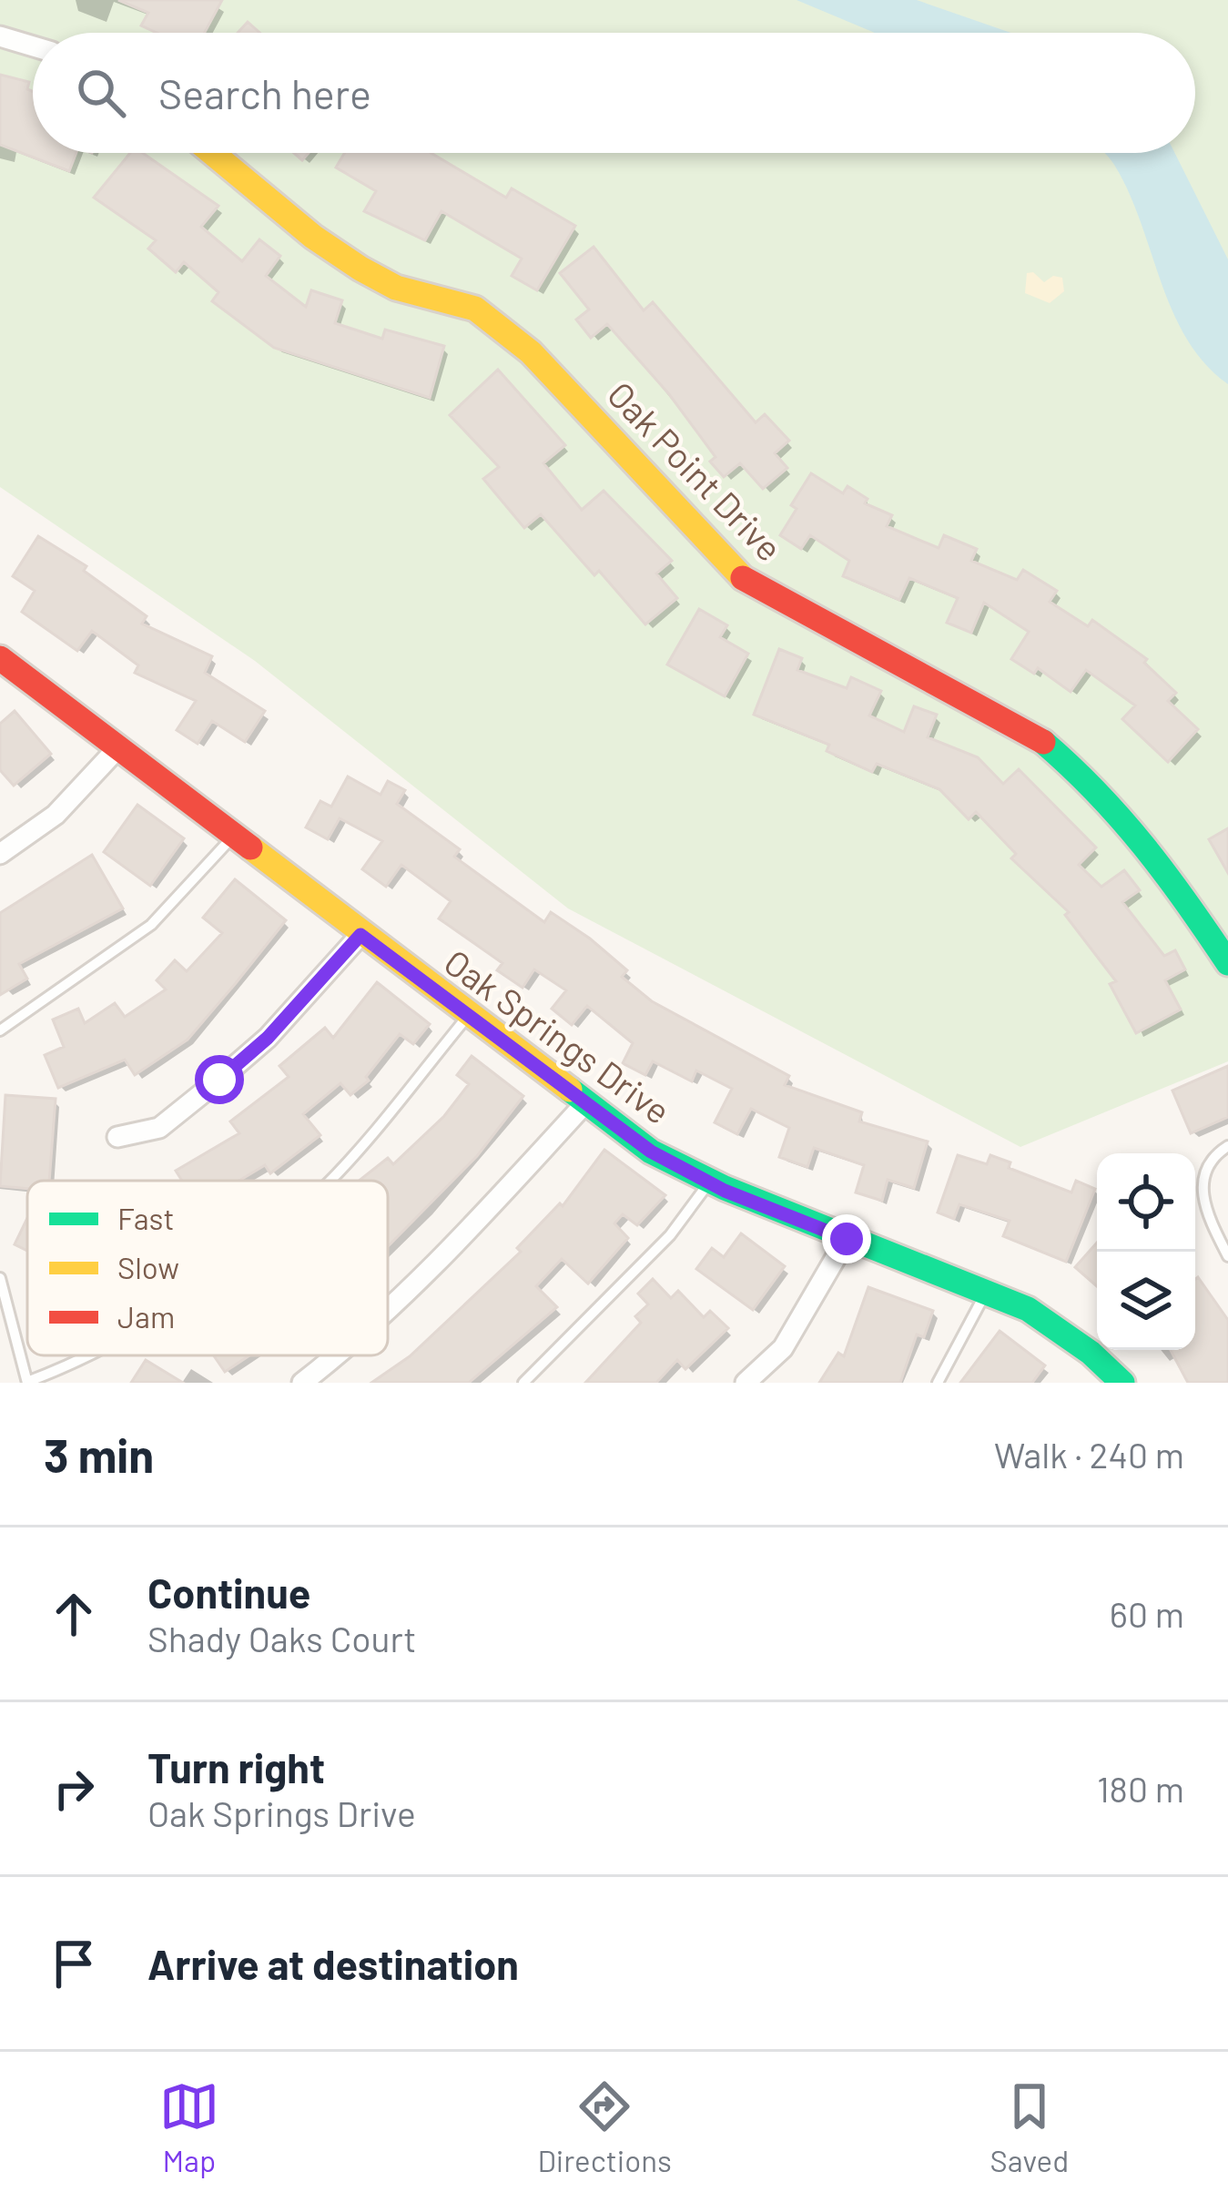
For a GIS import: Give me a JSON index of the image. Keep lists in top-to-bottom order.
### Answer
{
  "streets": {
    "street": ["Oak Point Drive", "Oak Springs Drive"]
  },
  "legend": ["Fast", "Slow", "Jam"],
  "page": {
    "search": "Search here",
    "heading": ["3 min", "Walk · 240 m"],
    "list": [
      ["Continue", "Shady Oaks Court", "60 m"],
      ["Turn right", "Oak Springs Drive", "180 m"],
      "Arrive at destination"
    ],
    "nav": ["Map", "Directions", "Saved"]
  }
}
